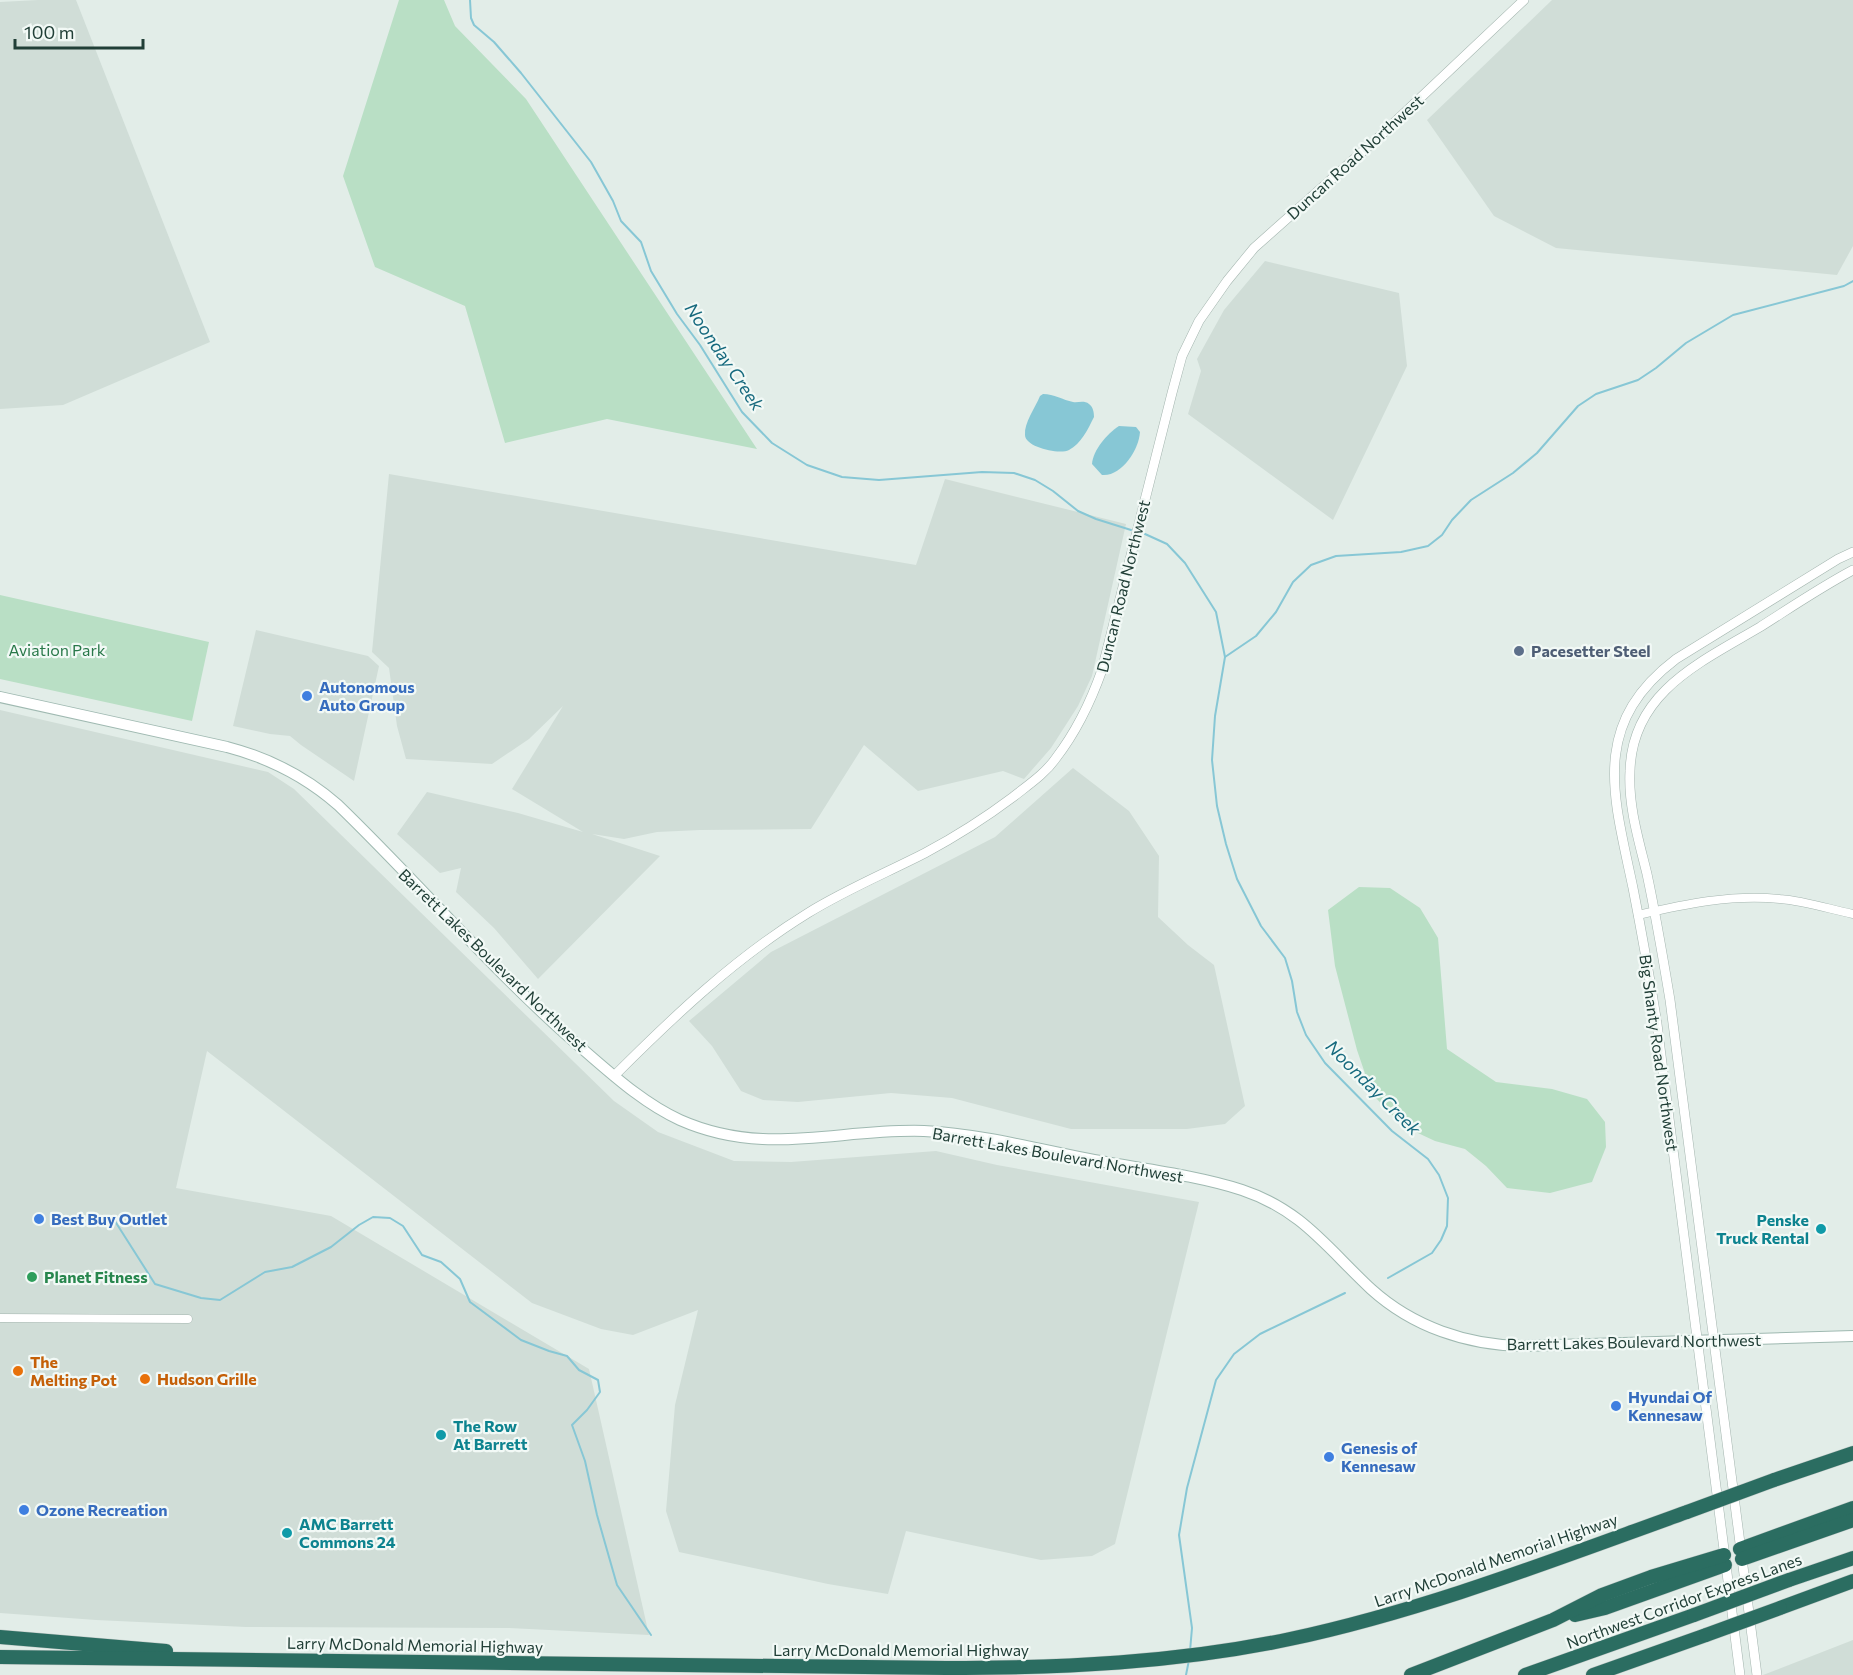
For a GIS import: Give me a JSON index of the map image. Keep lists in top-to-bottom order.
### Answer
{
  "streets": {
    "highway": ["Larry McDonald Memorial Highway", "Northwest Corridor Express Lanes"],
    "main road": ["Barrett Lakes Boulevard Northwest"],
    "street": ["Duncan Road Northwest", "Big Shanty Road Northwest"]
  },
  "crossings": [
    ["Duncan Road Northwest", "Barrett Lakes Boulevard Northwest"],
    ["Barrett Lakes Boulevard Northwest", "Big Shanty Road Northwest"]
  ],
  "water": ["Noonday Creek"],
  "parks": ["Aviation Park"],
  "places": [
    "Pacesetter Steel",
    "Autonomous Auto Group",
    "Best Buy Outlet",
    "Penske Truck Rental",
    "Planet Fitness",
    "The Melting Pot",
    "Hudson Grille",
    "Hyundai Of Kennesaw",
    "The Row At Barrett",
    "Genesis of Kennesaw",
    "Ozone Recreation",
    "AMC Barrett Commons 24"
  ],
  "scale_bar": "100 m"
}
